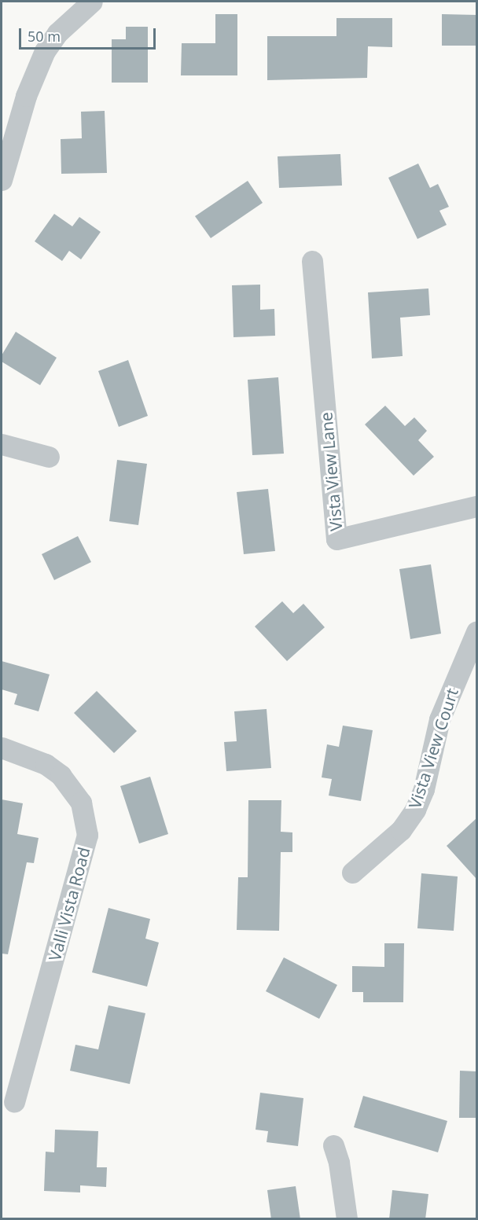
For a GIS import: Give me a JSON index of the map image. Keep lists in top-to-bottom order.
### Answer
{
  "streets": {
    "street": ["Vista View Lane", "Vista View Court", "Valli Vista Road"]
  },
  "scale_bar": "50 m"
}
